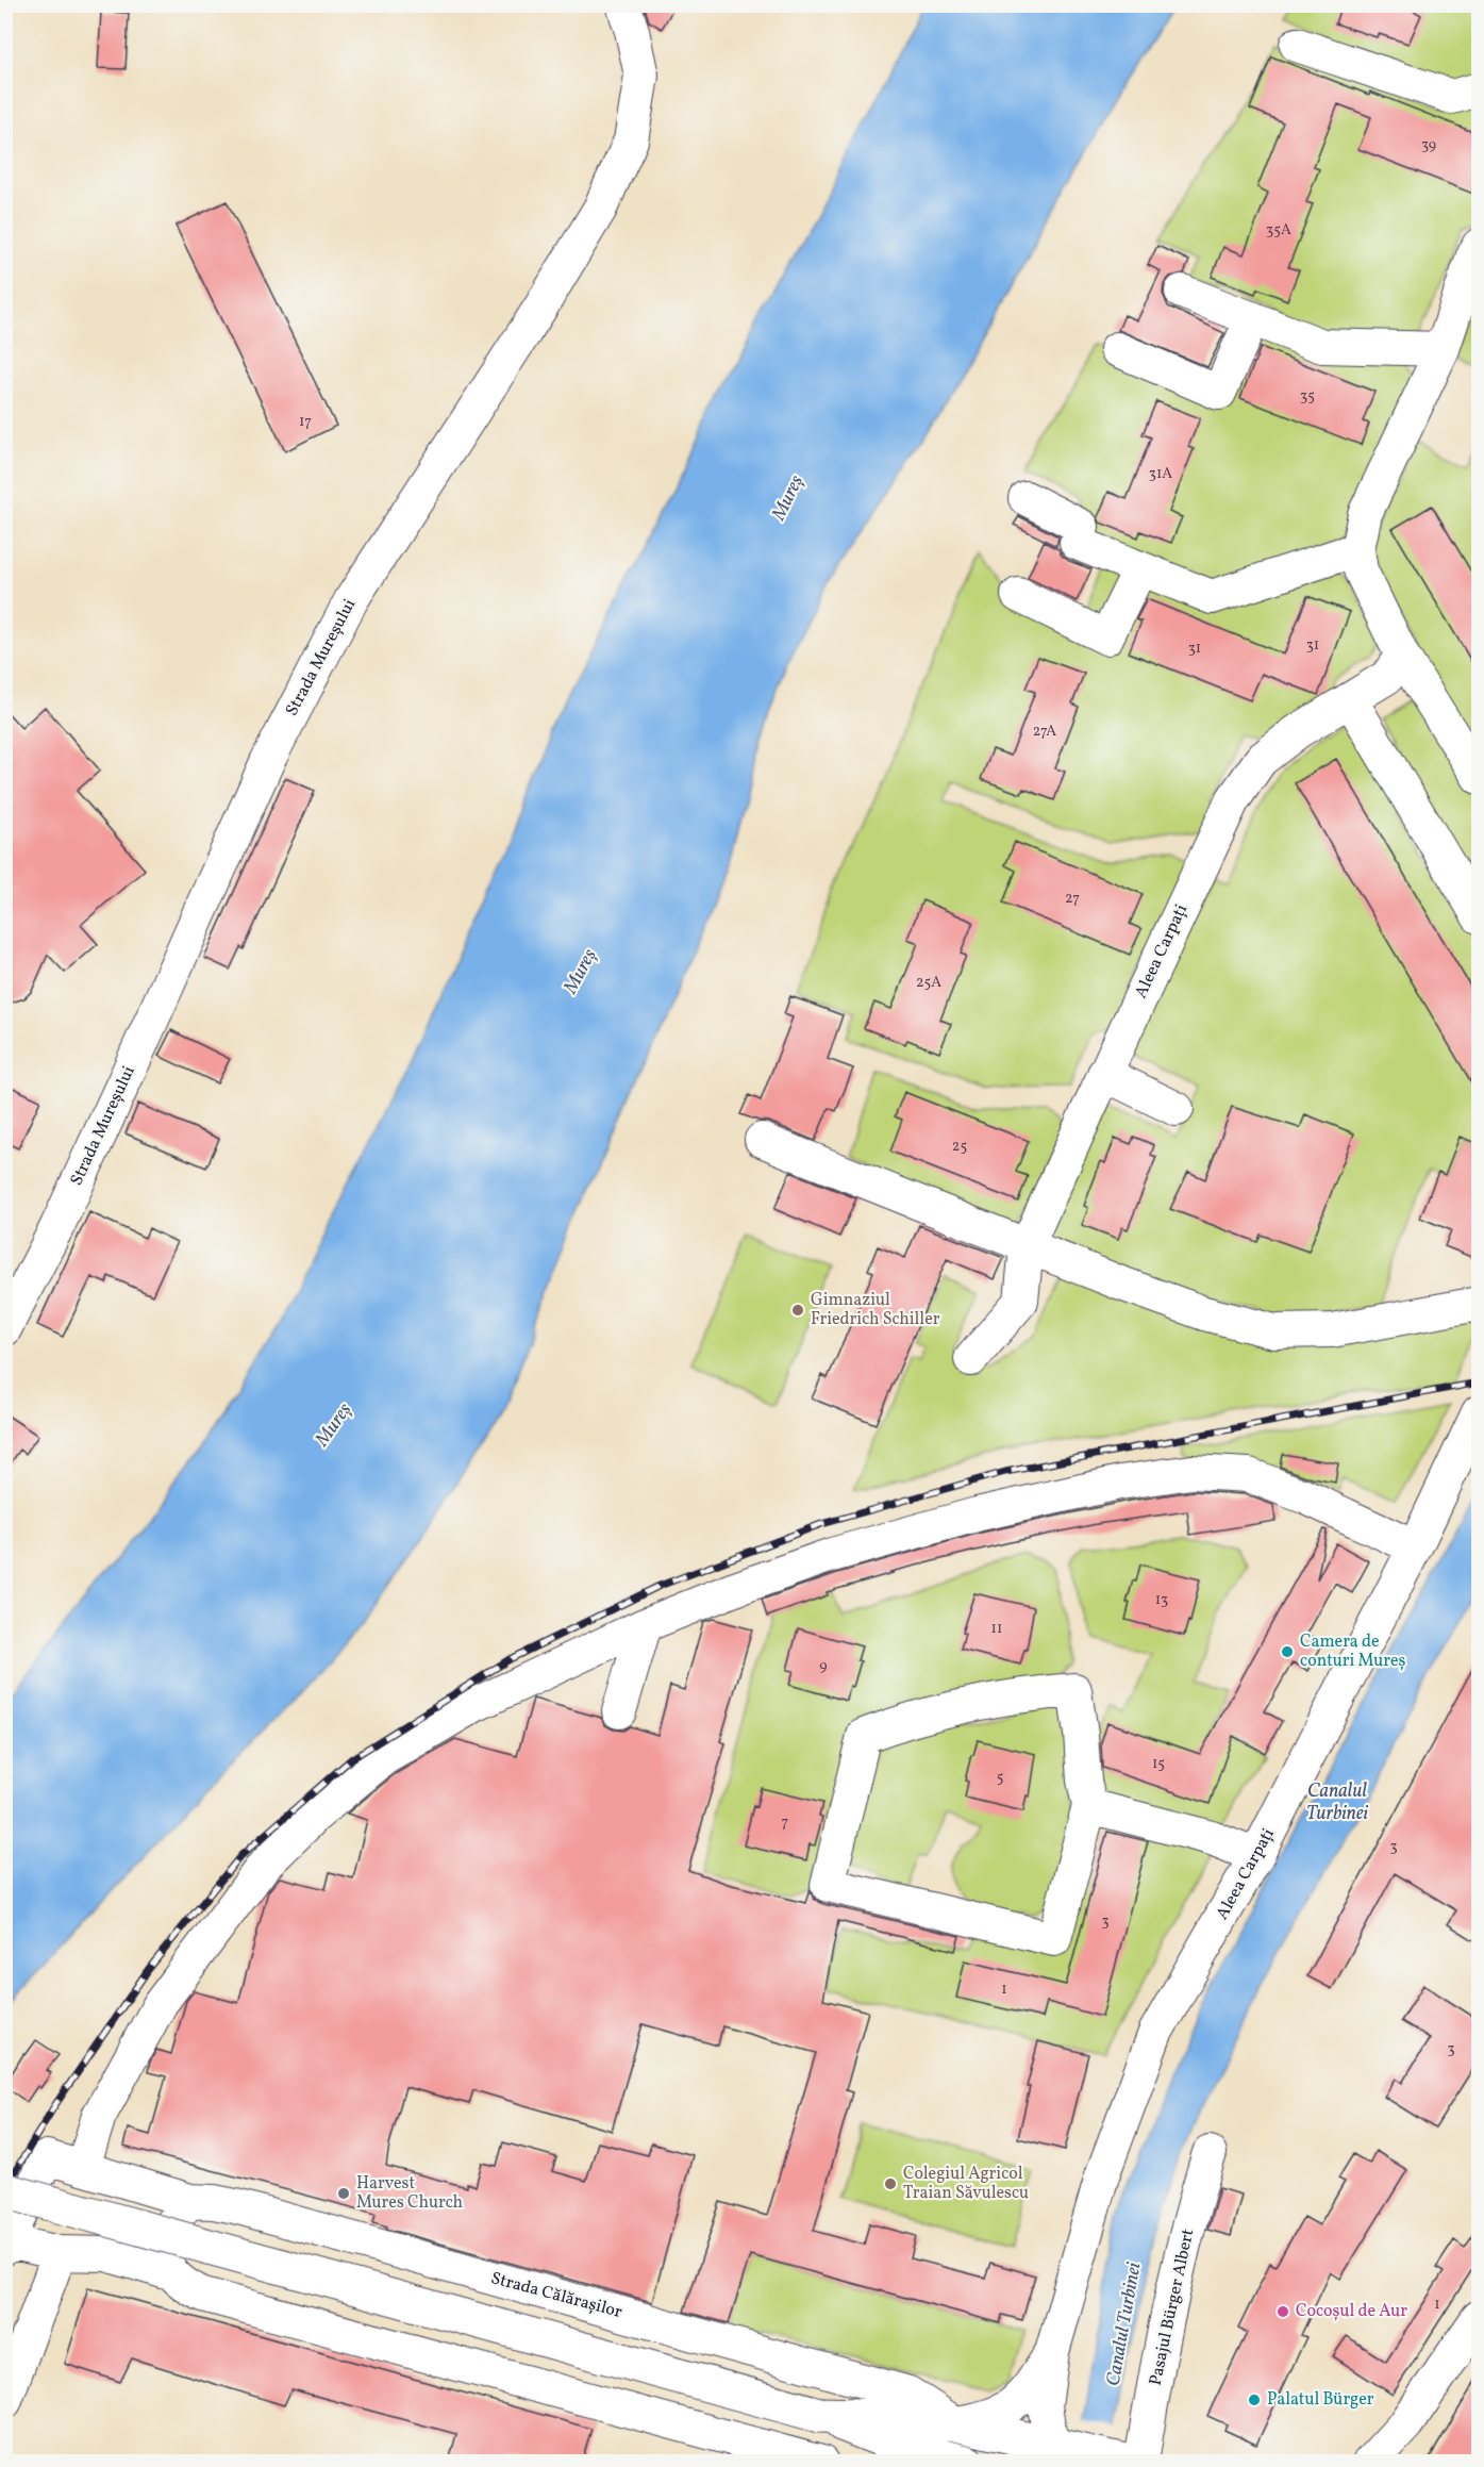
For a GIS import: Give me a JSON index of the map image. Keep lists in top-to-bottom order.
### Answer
{
  "streets": {
    "main road": ["Strada Călărașilor"],
    "street": ["Strada Mureșului", "Aleea Carpați", "Pasajul Bürger Albert"]
  },
  "crossings": [
    ["Aleea Carpați", "Strada Călărașilor"]
  ],
  "water": ["Mureș", "Canalul Turbinei"],
  "places": [
    "Gimnaziul Friedrich Schiller",
    "Camera de conturi Mureș",
    "Colegiul Agricol Traian Săvulescu",
    "Harvest Mures Church",
    "Cocoșul de Aur",
    "Palatul Bürger"
  ],
  "house_numbers": [
    "39",
    "35A",
    "35",
    "17",
    "31A",
    "31",
    "31",
    "27A",
    "27",
    "25A",
    "25",
    "13",
    "11",
    "9",
    "15",
    "5",
    "7",
    "3",
    "3",
    "1",
    "3",
    "1"
  ]
}
